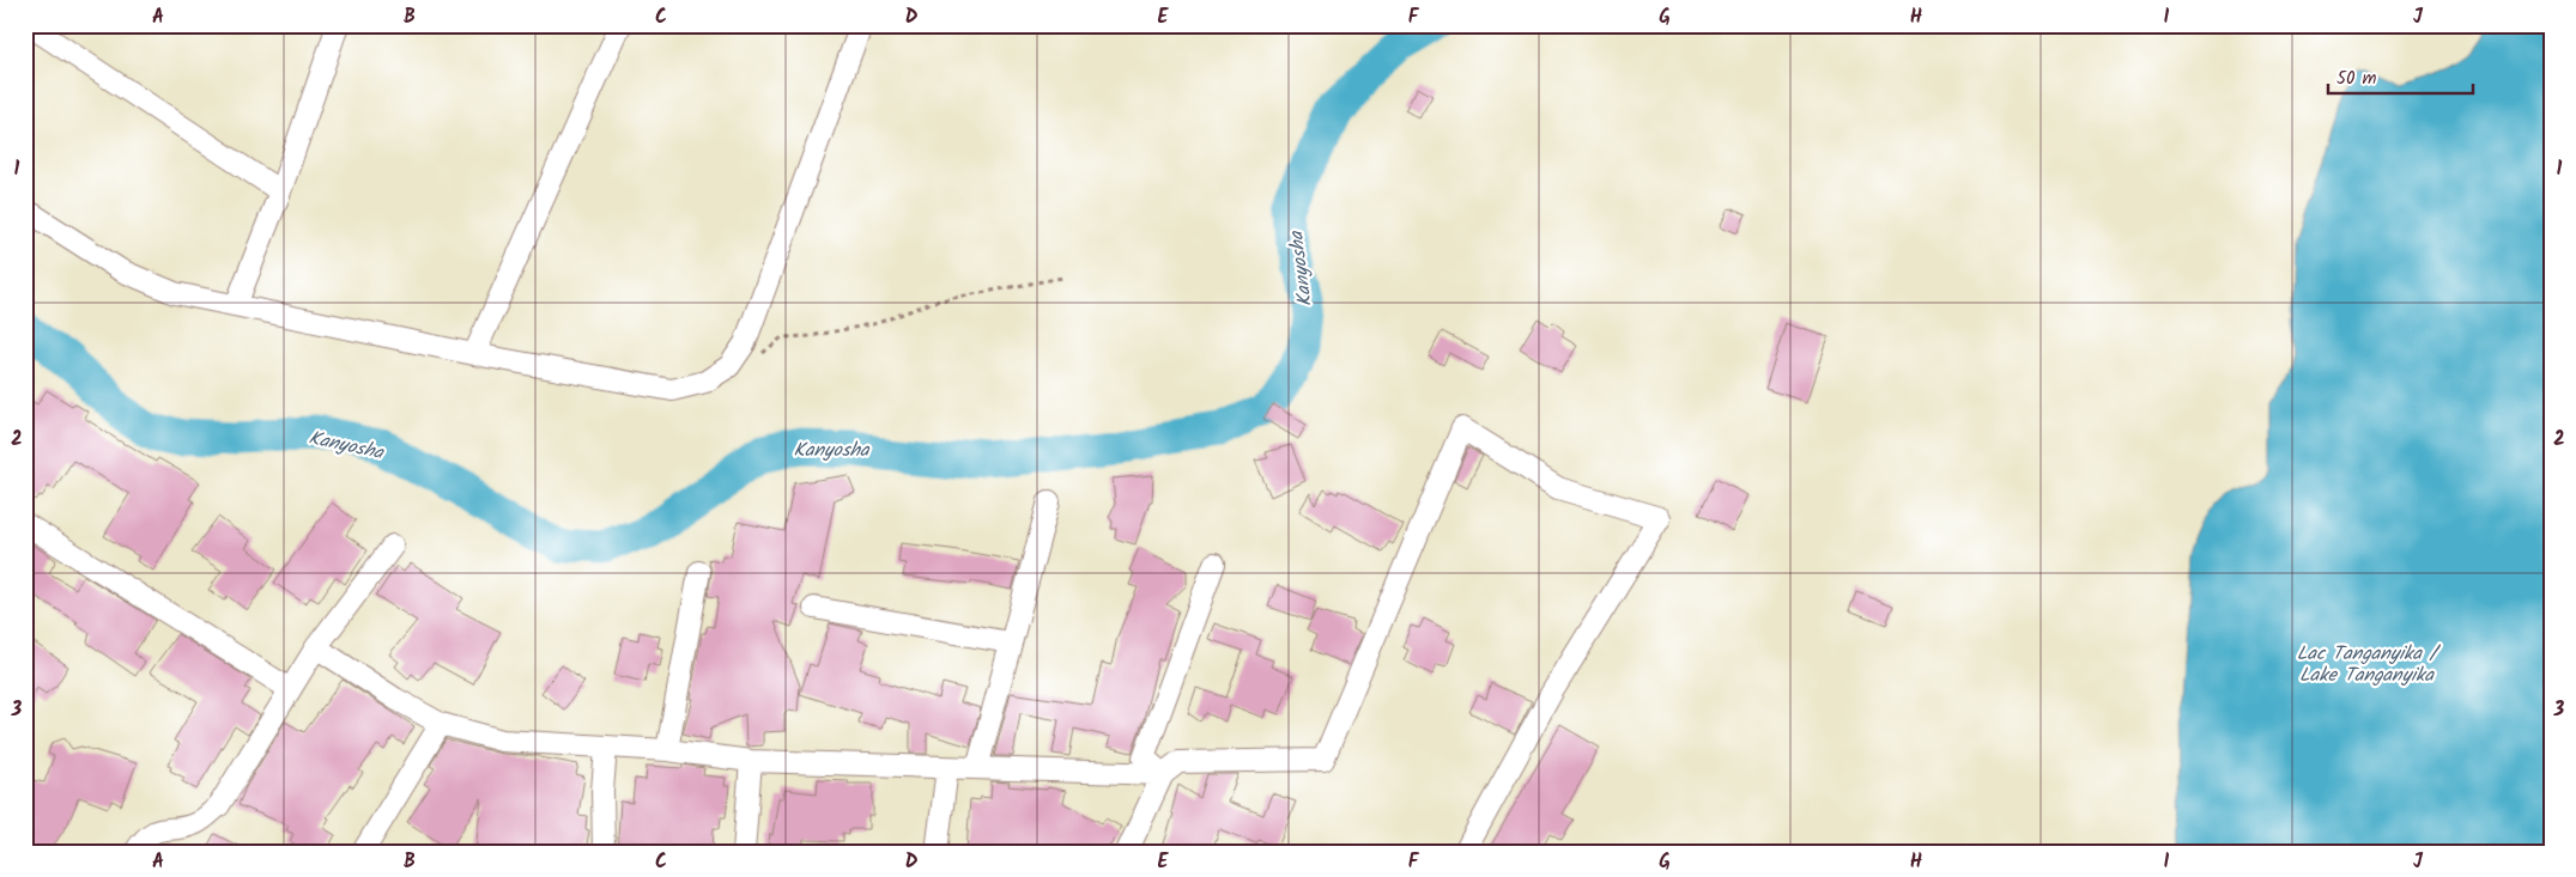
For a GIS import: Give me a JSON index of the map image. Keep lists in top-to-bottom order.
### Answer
{
  "water": ["Kanyosha", "Lac Tanganyika / Lake Tanganyika"],
  "scale_bar": "50 m",
  "grid": {
    "columns": [
      "A",
      "B",
      "C",
      "D",
      "E",
      "F",
      "G",
      "H",
      "I",
      "J"
    ],
    "rows": ["1", "2", "3"]
  }
}
